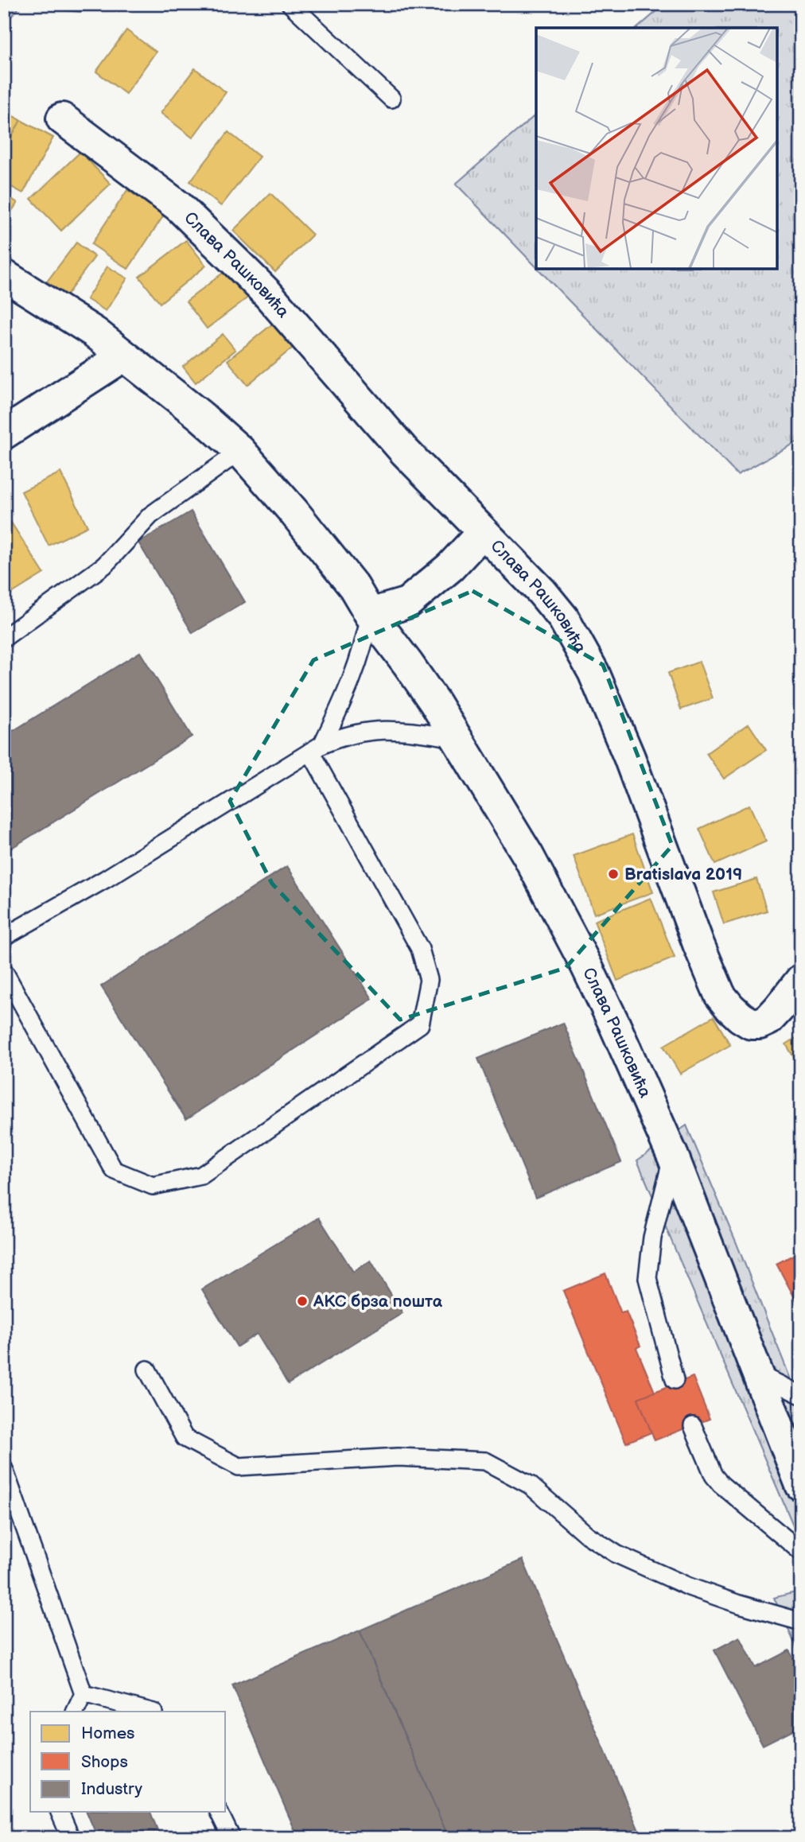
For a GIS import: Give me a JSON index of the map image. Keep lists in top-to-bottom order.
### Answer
{
  "streets": {
    "street": ["Слава Рашковића"]
  },
  "places": ["Bratislava 2019", "АКС брза пошта"],
  "legend": ["Homes", "Shops", "Industry"]
}
